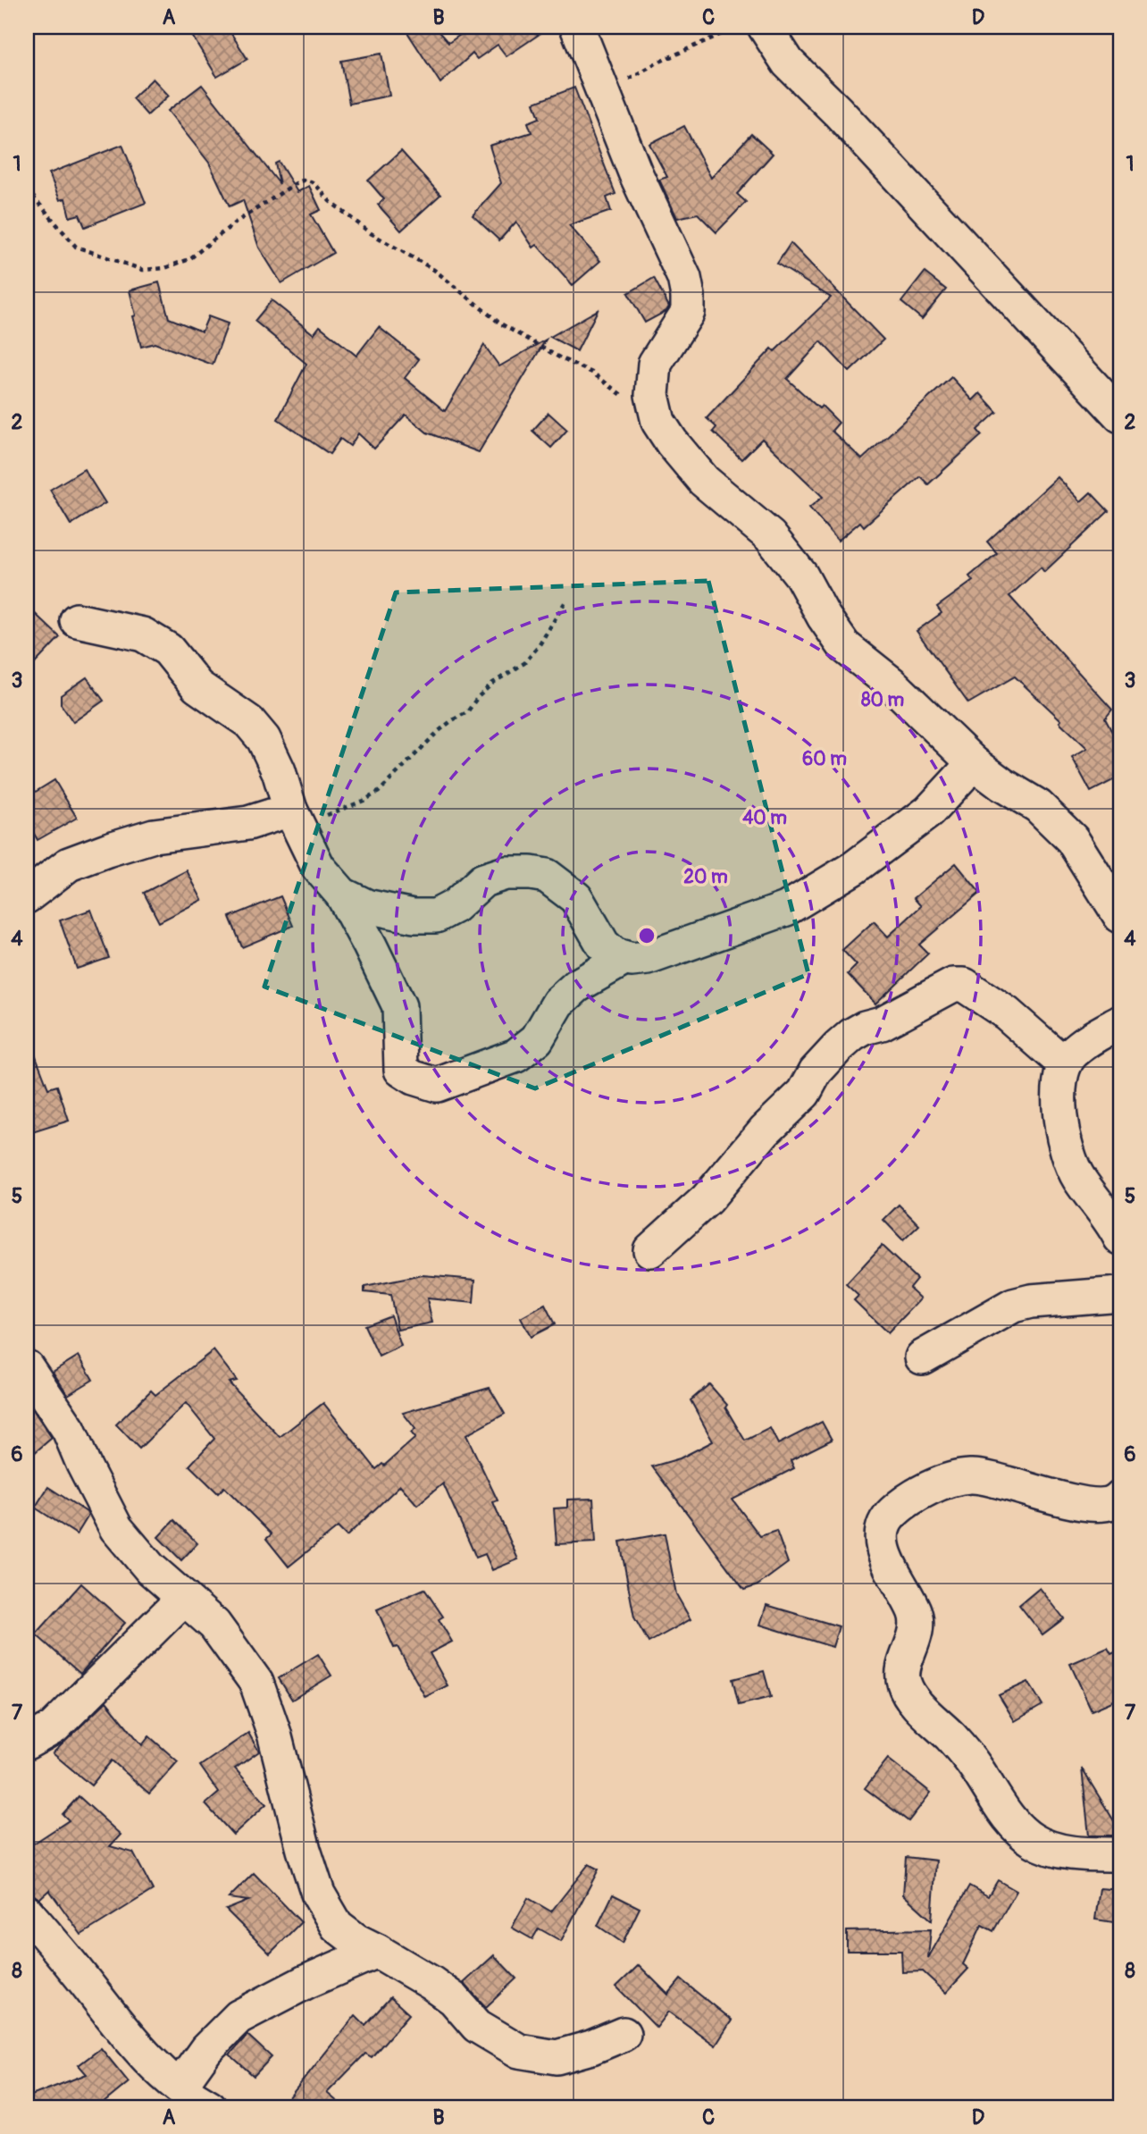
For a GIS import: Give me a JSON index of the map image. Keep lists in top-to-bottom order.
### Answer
{
  "grid": {
    "columns": [
      "A",
      "B",
      "C",
      "D"
    ],
    "rows": [
      "1",
      "2",
      "3",
      "4",
      "5",
      "6",
      "7",
      "8"
    ]
  },
  "rings": [
    "80 m",
    "60 m",
    "40 m",
    "20 m"
  ]
}
